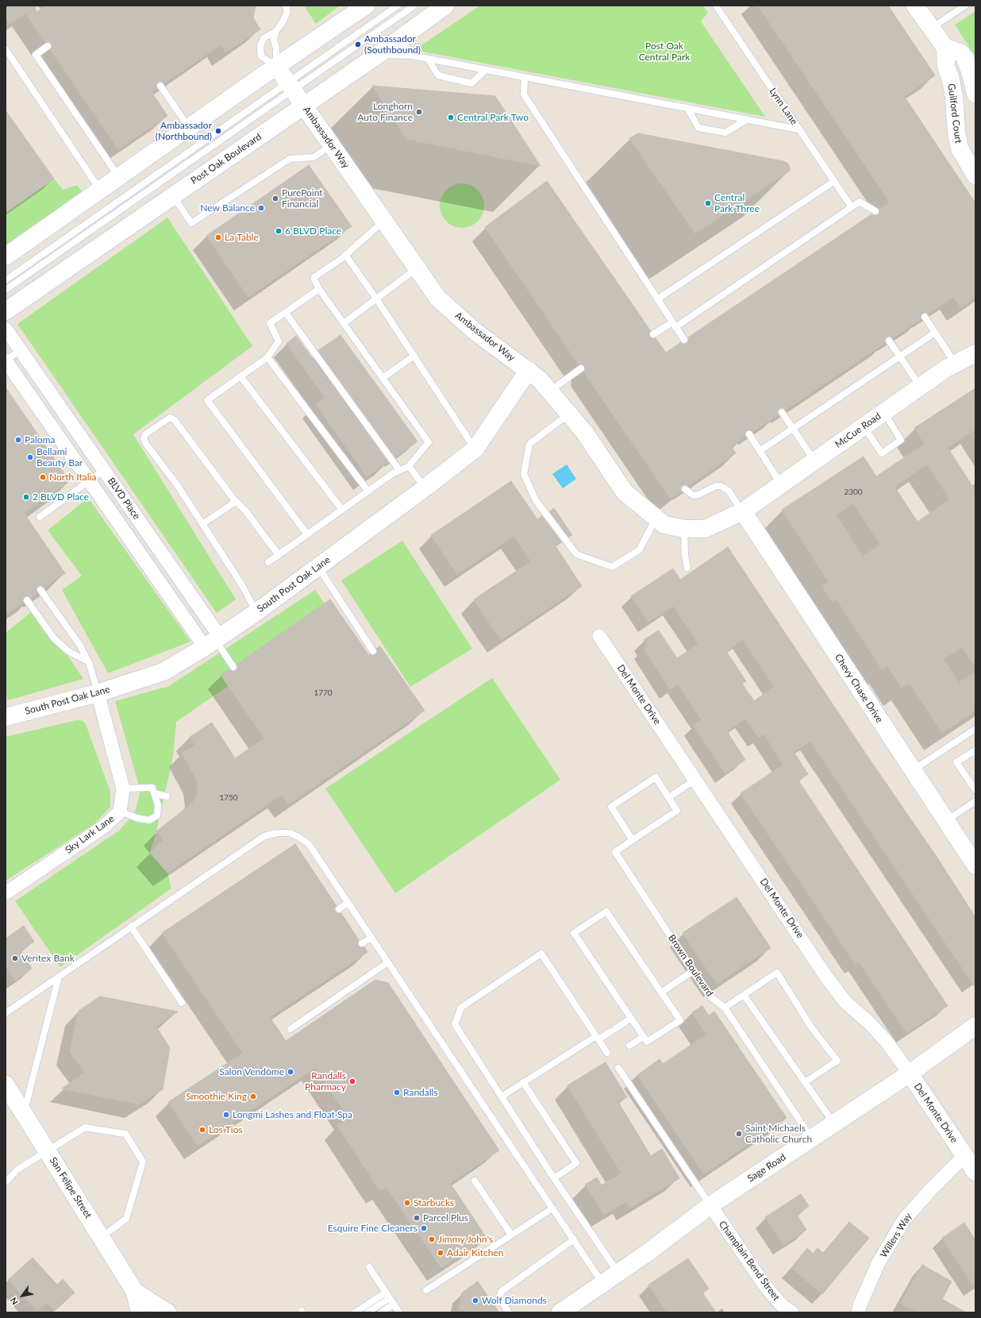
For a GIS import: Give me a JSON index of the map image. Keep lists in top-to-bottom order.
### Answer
{
  "streets": {
    "street": [
      "Guilford Court",
      "Ambassador Way",
      "Post Oak Boulevard",
      "McCue Road",
      "BLVD Place",
      "South Post Oak Lane",
      "Chevy Chase Drive",
      "Del Monte Drive",
      "Sky Lark Lane",
      "Sage Road",
      "San Felipe Street",
      "Willers Way",
      "Champlain Bend Street"
    ],
    "lane": ["Lynn Lane", "Brown Boulevard"]
  },
  "crossings": [
    ["Ambassador Way", "Post Oak Boulevard"],
    ["Ambassador Way", "McCue Road"],
    ["Ambassador Way", "South Post Oak Lane"],
    ["Ambassador Way", "Chevy Chase Drive"],
    ["McCue Road", "Chevy Chase Drive"],
    ["BLVD Place", "South Post Oak Lane"],
    ["South Post Oak Lane", "Sky Lark Lane"],
    ["Del Monte Drive", "Sage Road"],
    ["Del Monte Drive", "Willers Way"],
    ["Brown Boulevard", "Sage Road"],
    ["Sage Road", "Champlain Bend Street"]
  ],
  "parks": ["Post Oak Central Park"],
  "places": [
    "Ambassador (Southbound)",
    "Longhorn Auto Finance",
    "Central Park Two",
    "Ambassador (Northbound)",
    "PurePoint Financial",
    "Central Park Three",
    "New Balance",
    "6 BLVD Place",
    "La Table",
    "Paloma",
    "Bellami Beauty Bar",
    "North Italia",
    "2 BLVD Place",
    "Veritex Bank",
    "Salon Vendôme",
    "Randalls Pharmacy",
    "Randalls",
    "Smoothie King",
    "Longmi Lashes and Float Spa",
    "Los Tios",
    "Saint Michaels Catholic Church",
    "Starbucks",
    "Parcel Plus",
    "Esquire Fine Cleaners",
    "Jimmy John's",
    "Adair Kitchen",
    "Wolf Diamonds"
  ],
  "house_numbers": ["2300", "1770", "1750"],
  "north": "bottom left"
}
